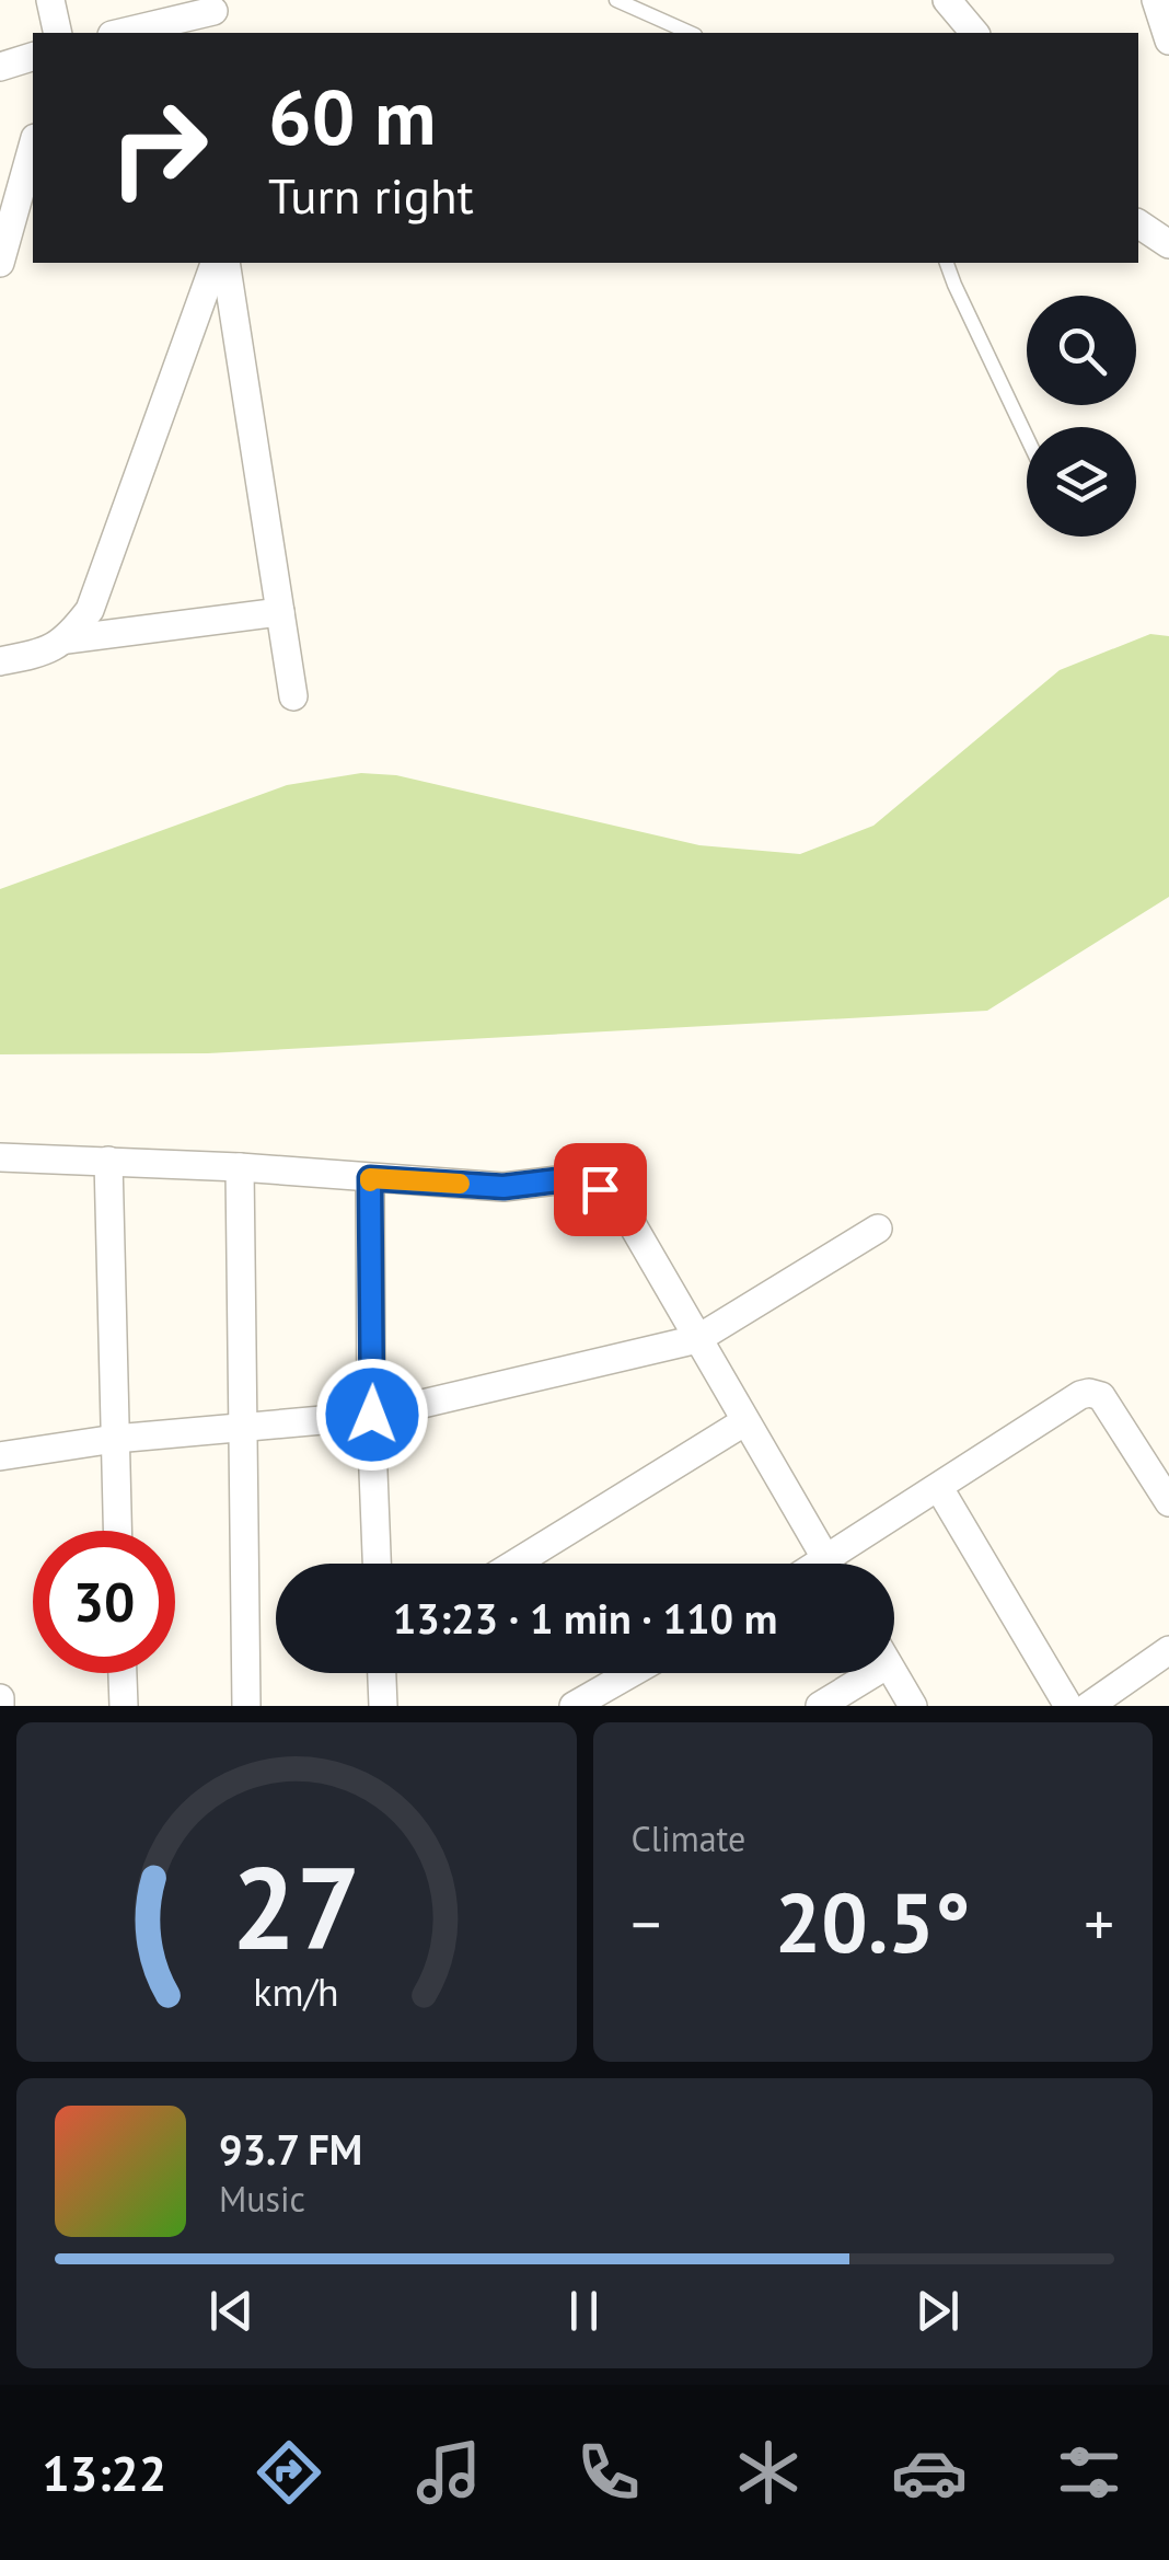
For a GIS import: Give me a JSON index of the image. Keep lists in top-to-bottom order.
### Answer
{
  "page": {
    "turn": ["60 m", "Turn right"],
    "limit": "30",
    "trip": "13:23 · 1 min · 110 m",
    "tile": "Climate",
    "heat": ["−", "20.5°", "+"],
    "song": ["93.7 FM", "Music"],
    "tabs": "13:22",
    "gauge": ["27", "km/h"]
  }
}
